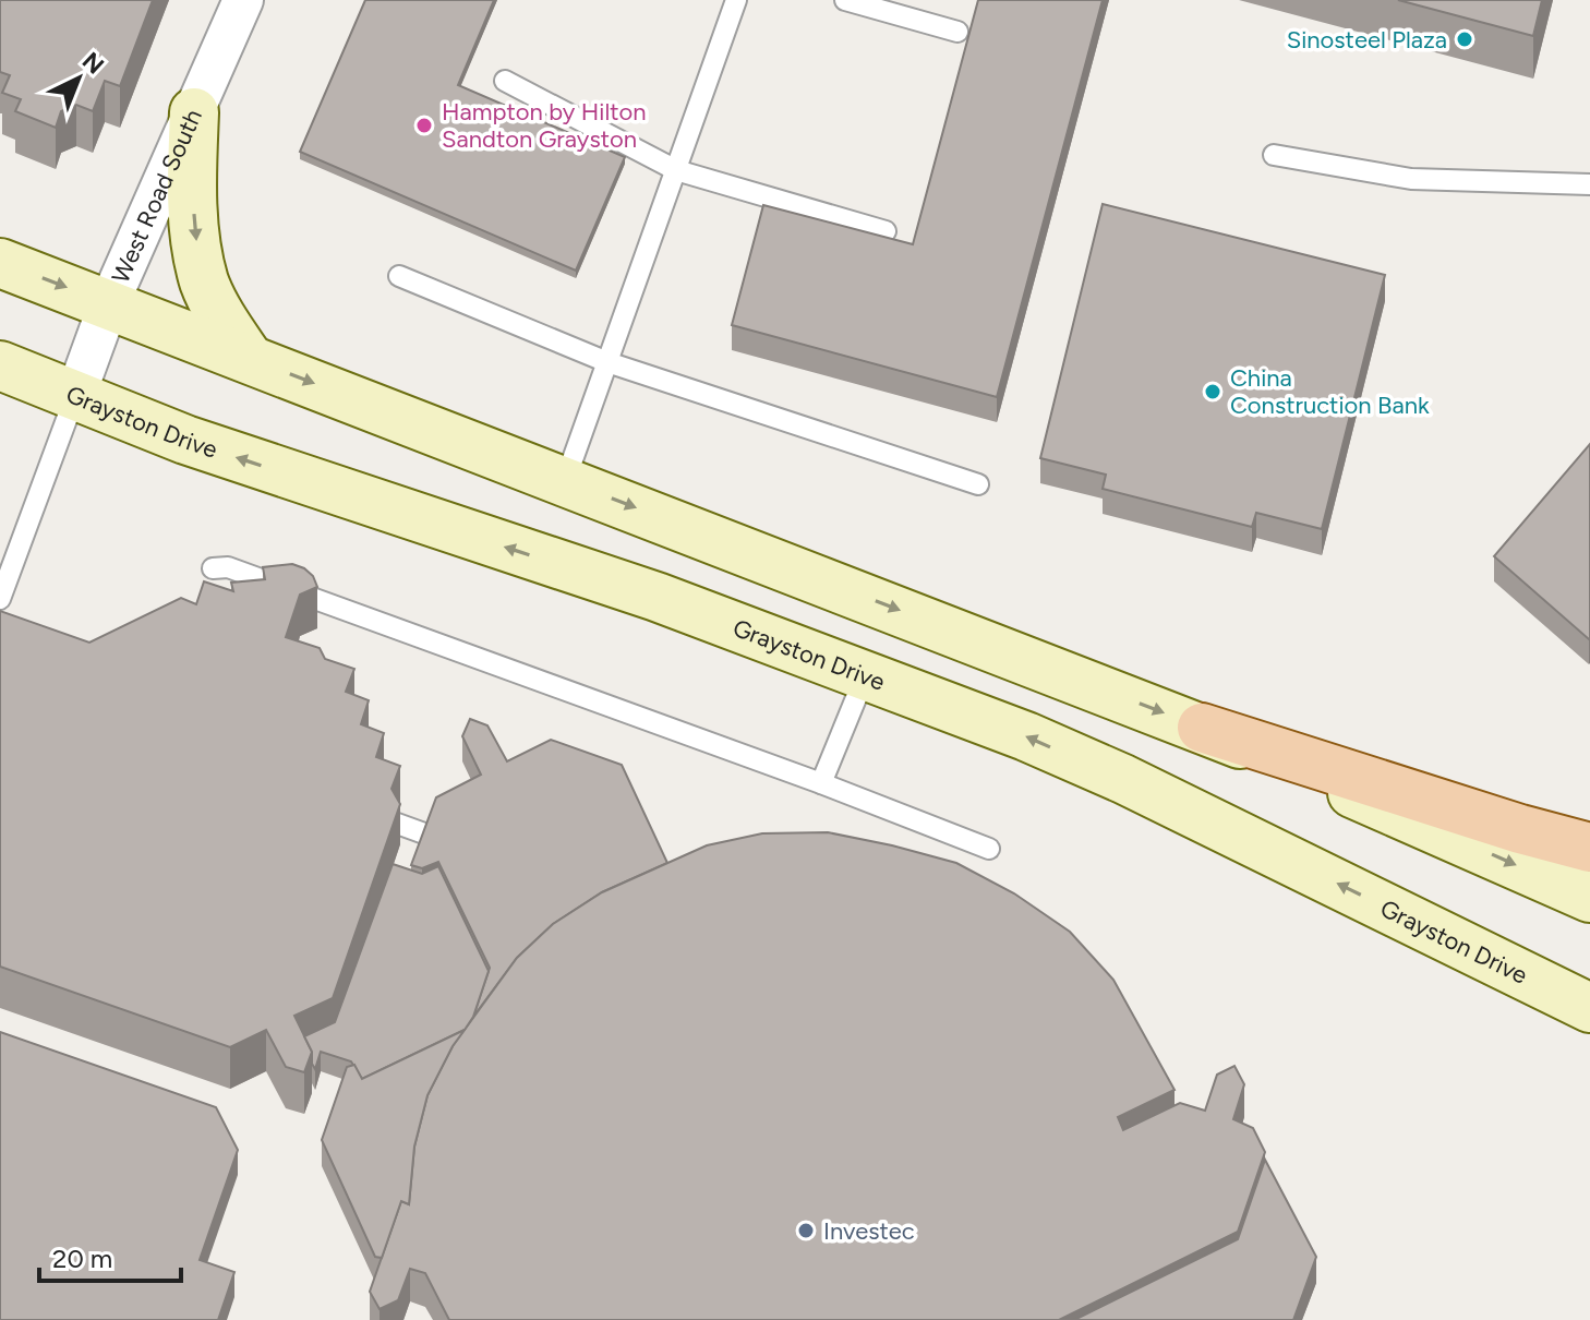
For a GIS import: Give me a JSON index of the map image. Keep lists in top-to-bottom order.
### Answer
{
  "streets": {
    "main road": ["Grayston Drive"],
    "street": ["West Road South"]
  },
  "crossings": [
    ["West Road South", "Grayston Drive"]
  ],
  "places": [
    "Sinosteel Plaza",
    "Hampton by Hilton Sandton Grayston",
    "China Construction Bank",
    "Investec"
  ],
  "scale_bar": "20 m",
  "north": "top right"
}
